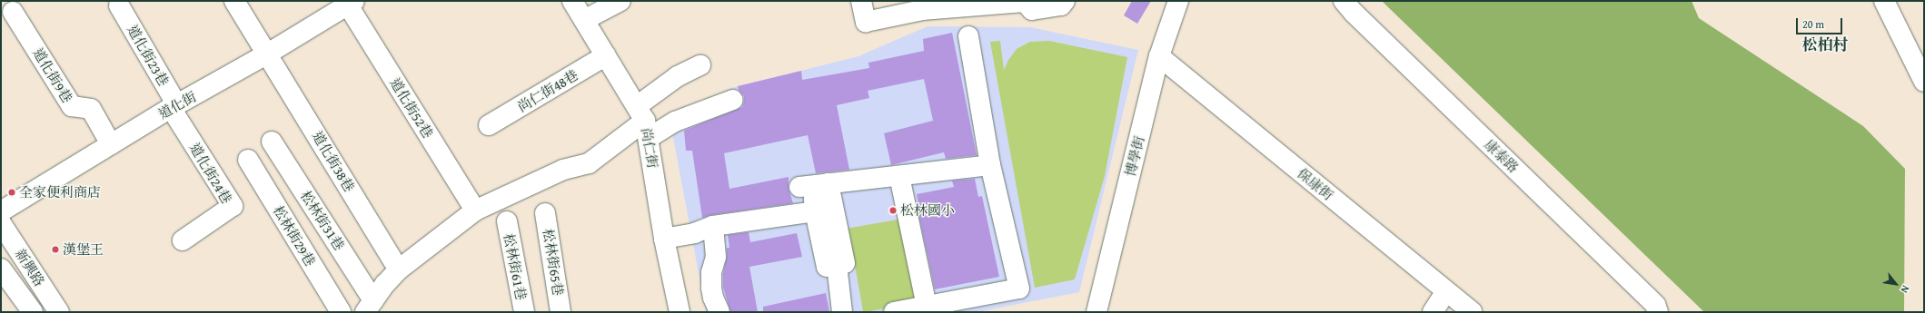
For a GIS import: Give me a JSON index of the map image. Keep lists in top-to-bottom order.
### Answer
{
  "streets": {
    "street": [
      "道化街23巷",
      "道化街9巷",
      "尚仁街48巷",
      "道化街",
      "道化街52巷",
      "尚仁街",
      "博學街",
      "康泰路",
      "道化街38巷",
      "道化街24巷",
      "保康街",
      "松林街31巷",
      "松林街29巷",
      "松林街65巷",
      "松林街61巷",
      "新興路"
    ]
  },
  "crossings": [
    ["道化街23巷", "道化街"],
    ["道化街23巷", "道化街24巷"],
    ["道化街9巷", "道化街"],
    ["尚仁街48巷", "尚仁街"],
    ["道化街", "道化街52巷"],
    ["道化街", "道化街38巷"],
    ["道化街", "道化街24巷"],
    ["博學街", "保康街"]
  ],
  "districts": ["松柏村"],
  "places": ["全家便利商店", "松林國小", "漢堡王"],
  "scale_bar": "20 m",
  "north": "bottom right"
}
